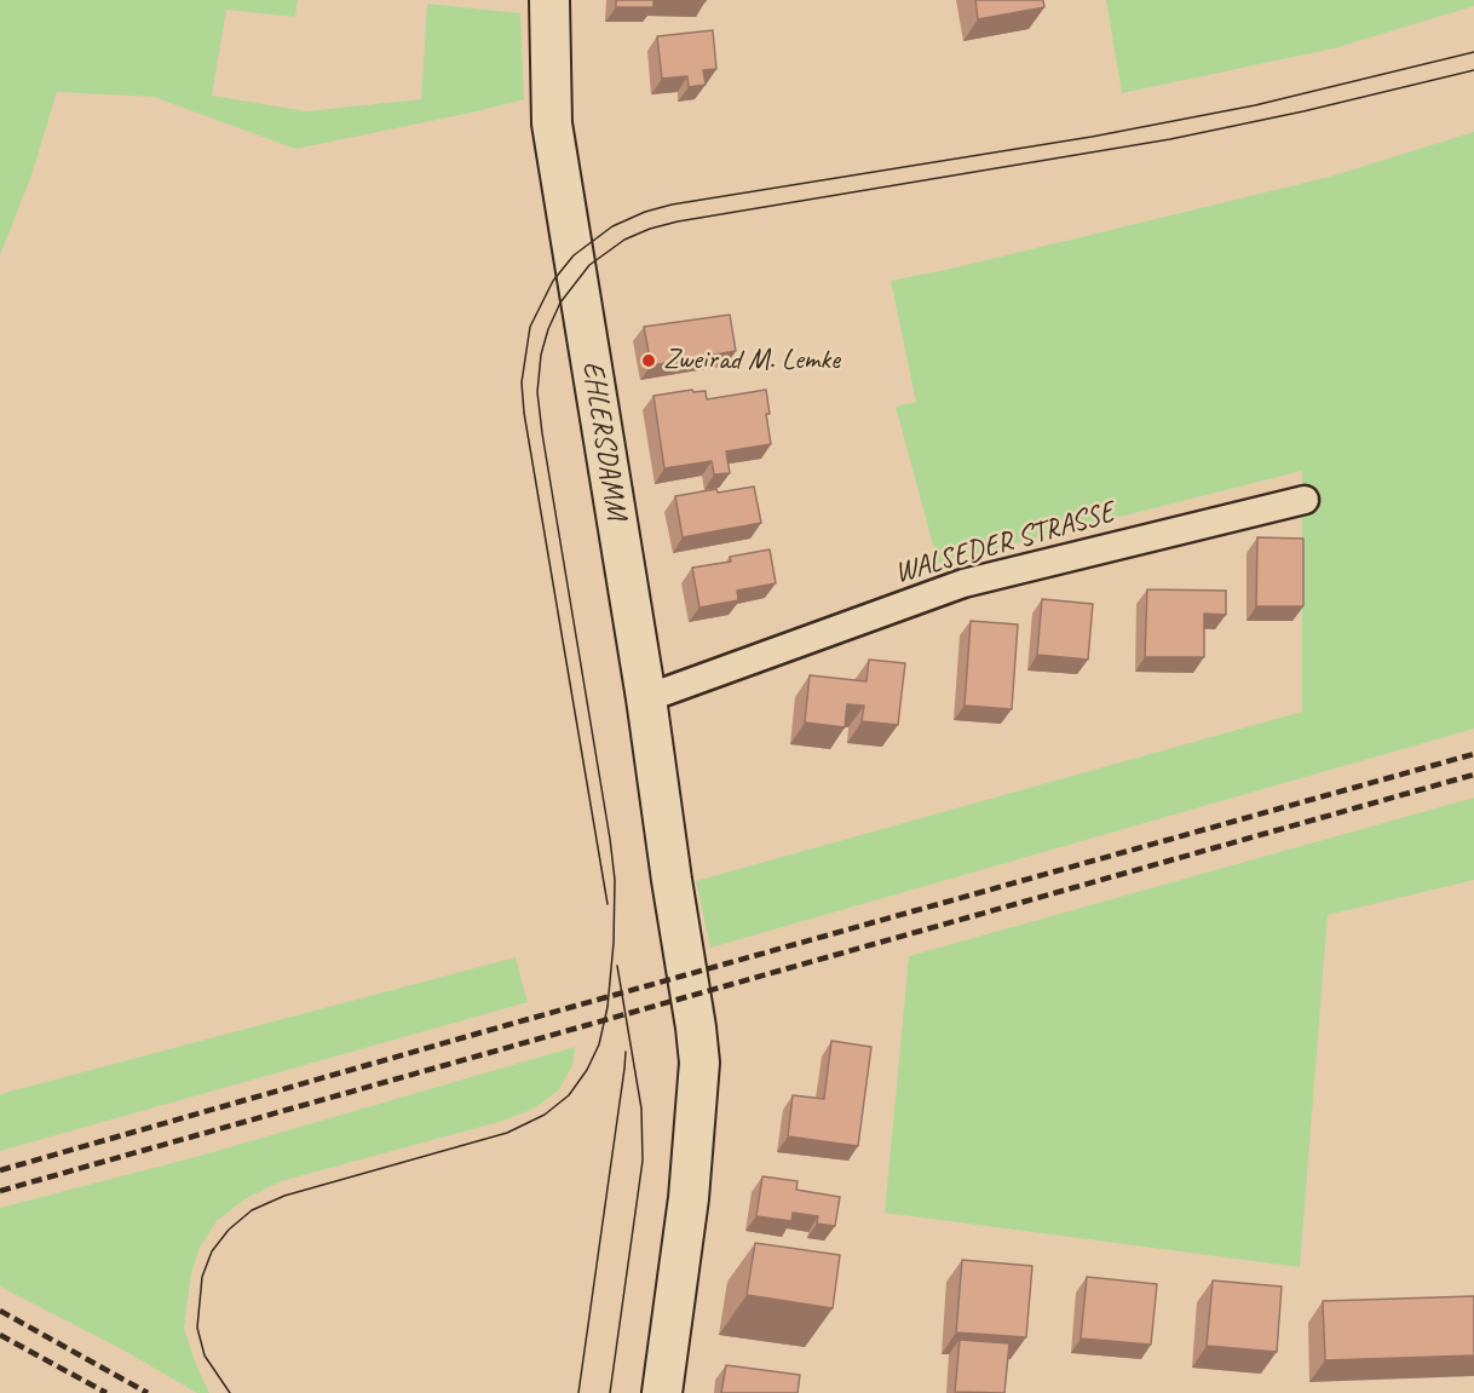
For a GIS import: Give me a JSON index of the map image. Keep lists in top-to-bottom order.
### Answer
{
  "streets": {
    "street": ["EHLERSDAMM", "WALSEDER STRASSE"]
  },
  "crossings": [
    ["EHLERSDAMM", "WALSEDER STRASSE"]
  ],
  "places": ["Zweirad M. Lemke"]
}
